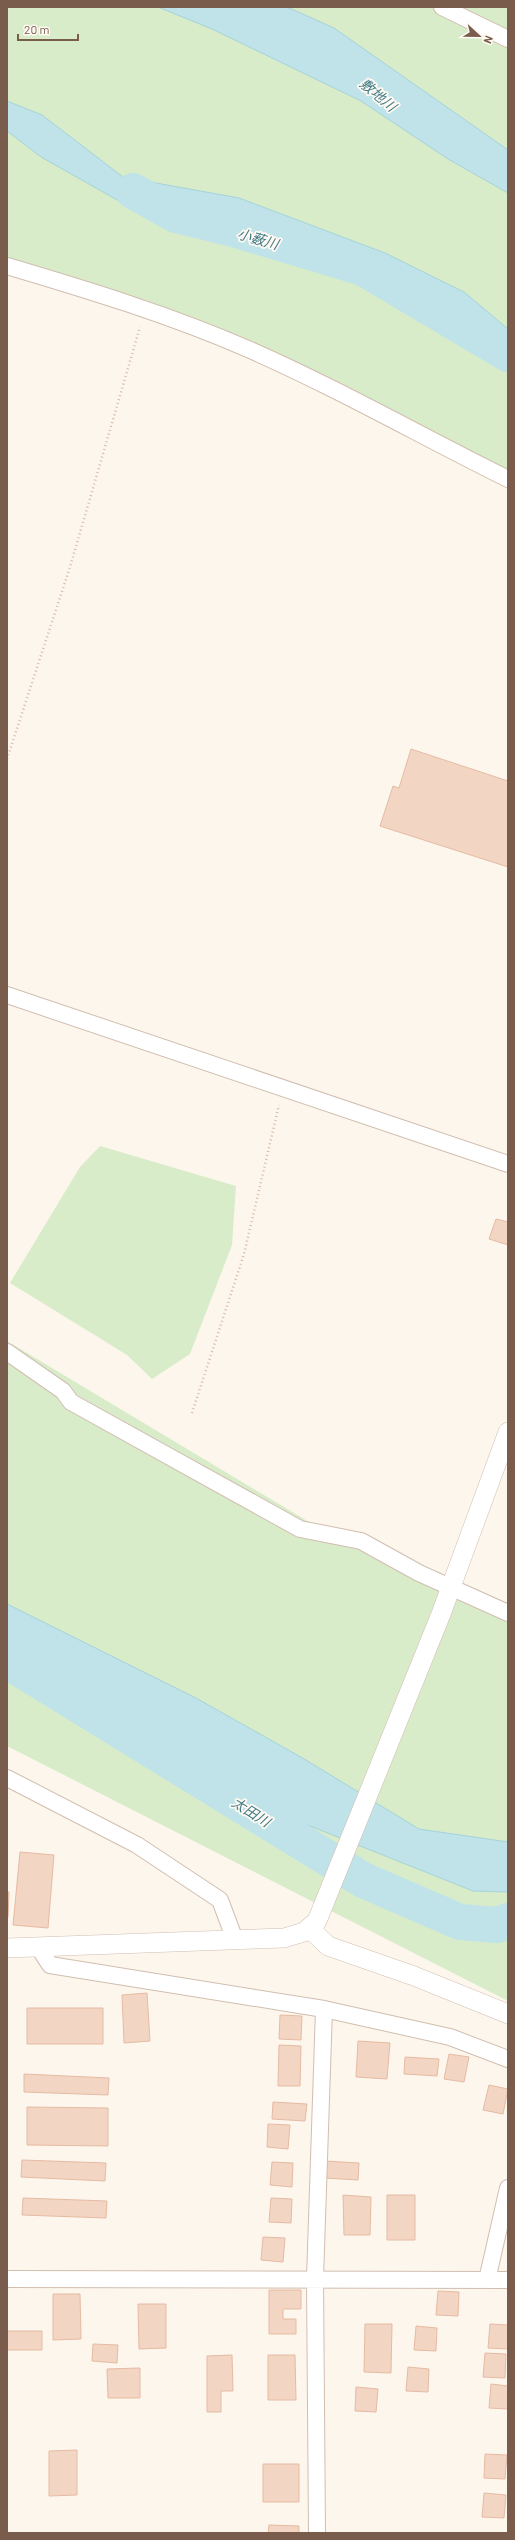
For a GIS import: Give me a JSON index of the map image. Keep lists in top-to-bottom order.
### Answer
{
  "water": ["敷地川", "小薮川", "太田川"],
  "scale_bar": "20 m",
  "north": "right"
}
